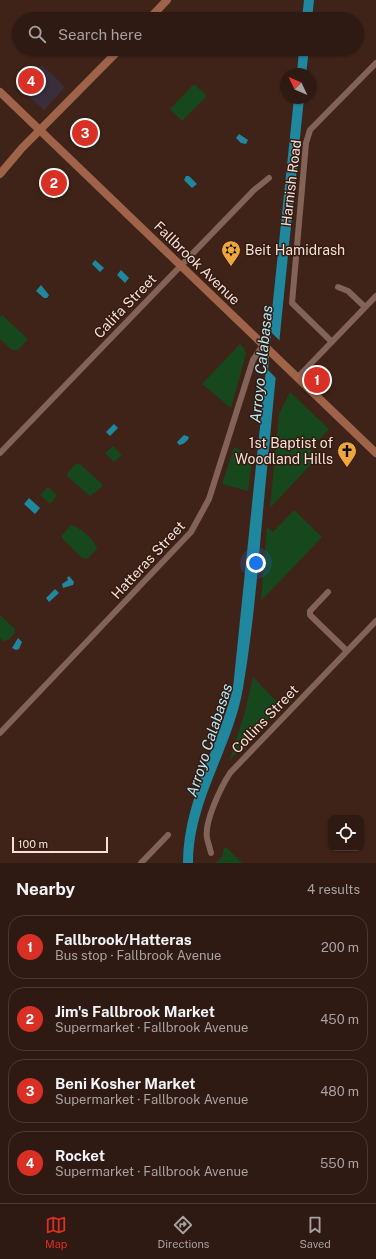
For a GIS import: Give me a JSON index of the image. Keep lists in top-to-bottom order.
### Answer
{
  "streets": {
    "main road": ["Fallbrook Avenue"],
    "street": [
      "Harnish Road",
      "Califa Street",
      "Hatteras Street",
      "Collins Street"
    ]
  },
  "crossings": [
    ["Fallbrook Avenue", "Califa Street"],
    ["Fallbrook Avenue", "Hatteras Street"]
  ],
  "water": ["Arroyo Calabasas"],
  "places": {
    "synagogue": ["Beit Hamidrash"],
    "church": ["1st Baptist of Woodland Hills"]
  },
  "scale_bar": "100 m",
  "north": "top left",
  "page": {
    "search": "Search here",
    "pins": [
      "4",
      "3",
      "2",
      "1"
    ],
    "scale": "100 m",
    "heading": ["Nearby", "4 results"],
    "list": [
      {
        "mark": "1",
        "name": "Fallbrook/Hatteras",
        "note": "Bus stop · Fallbrook Avenue",
        "value": "200 m"
      },
      {
        "mark": "2",
        "name": "Jim's Fallbrook Market",
        "note": "Supermarket · Fallbrook Avenue",
        "value": "450 m"
      },
      {
        "mark": "3",
        "name": "Beni Kosher Market",
        "note": "Supermarket · Fallbrook Avenue",
        "value": "480 m"
      },
      {
        "mark": "4",
        "name": "Rocket",
        "note": "Supermarket · Fallbrook Avenue",
        "value": "550 m"
      }
    ],
    "nav": ["Map", "Directions", "Saved"]
  }
}
